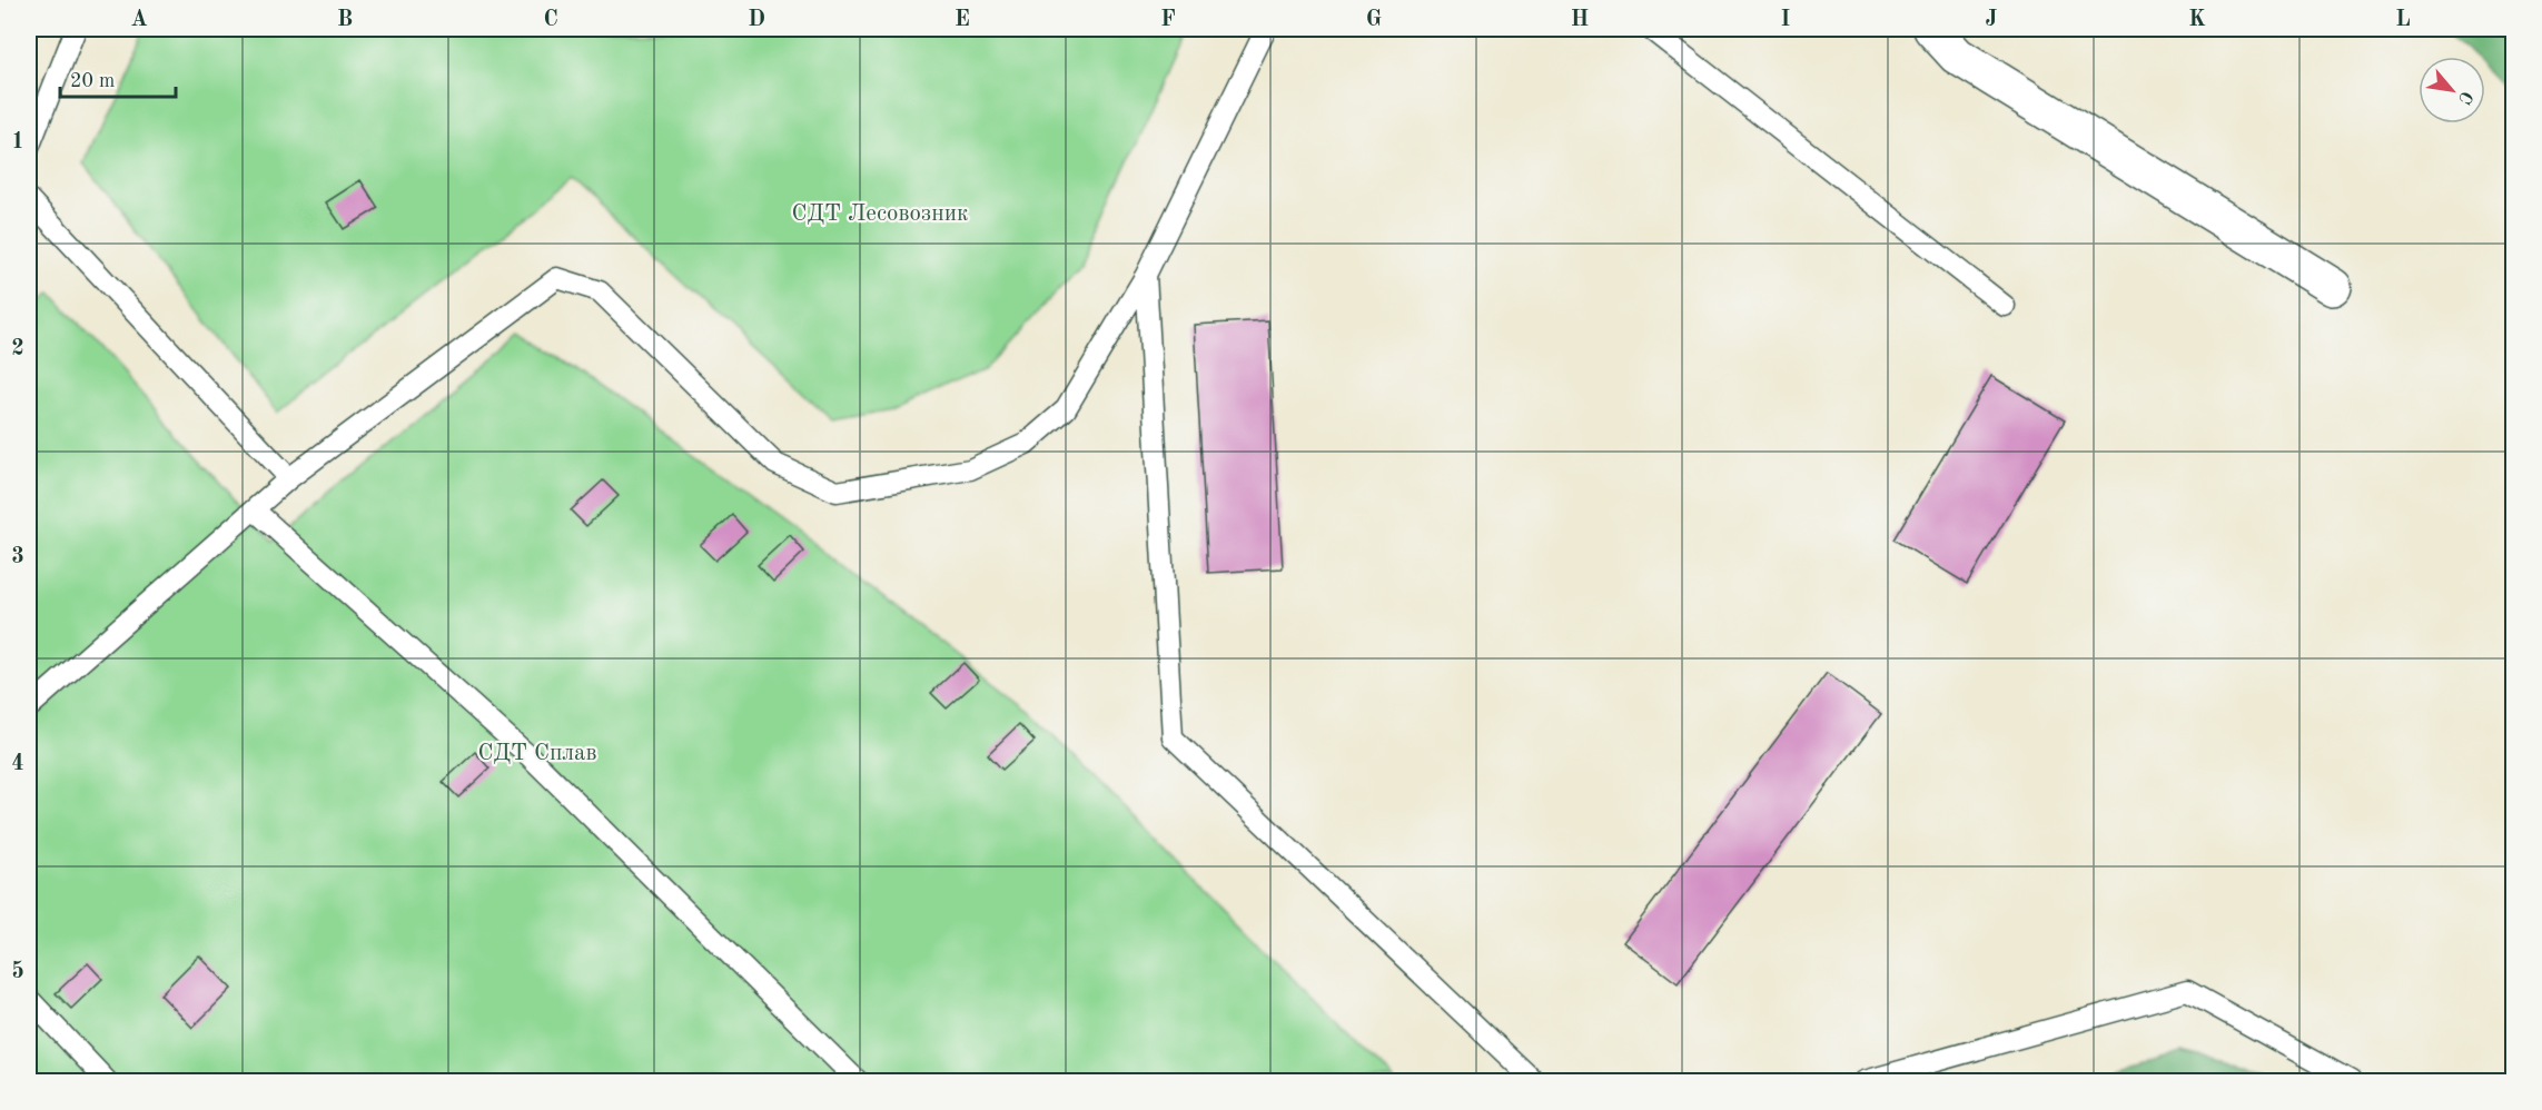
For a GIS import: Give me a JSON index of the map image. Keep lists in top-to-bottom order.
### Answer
{
  "parks": ["СДТ Лесовозник", "СДТ Сплав"],
  "scale_bar": "20 m",
  "north": "bottom right",
  "grid": {
    "columns": [
      "A",
      "B",
      "C",
      "D",
      "E",
      "F",
      "G",
      "H",
      "I",
      "J",
      "K",
      "L"
    ],
    "rows": [
      "1",
      "2",
      "3",
      "4",
      "5"
    ]
  }
}
